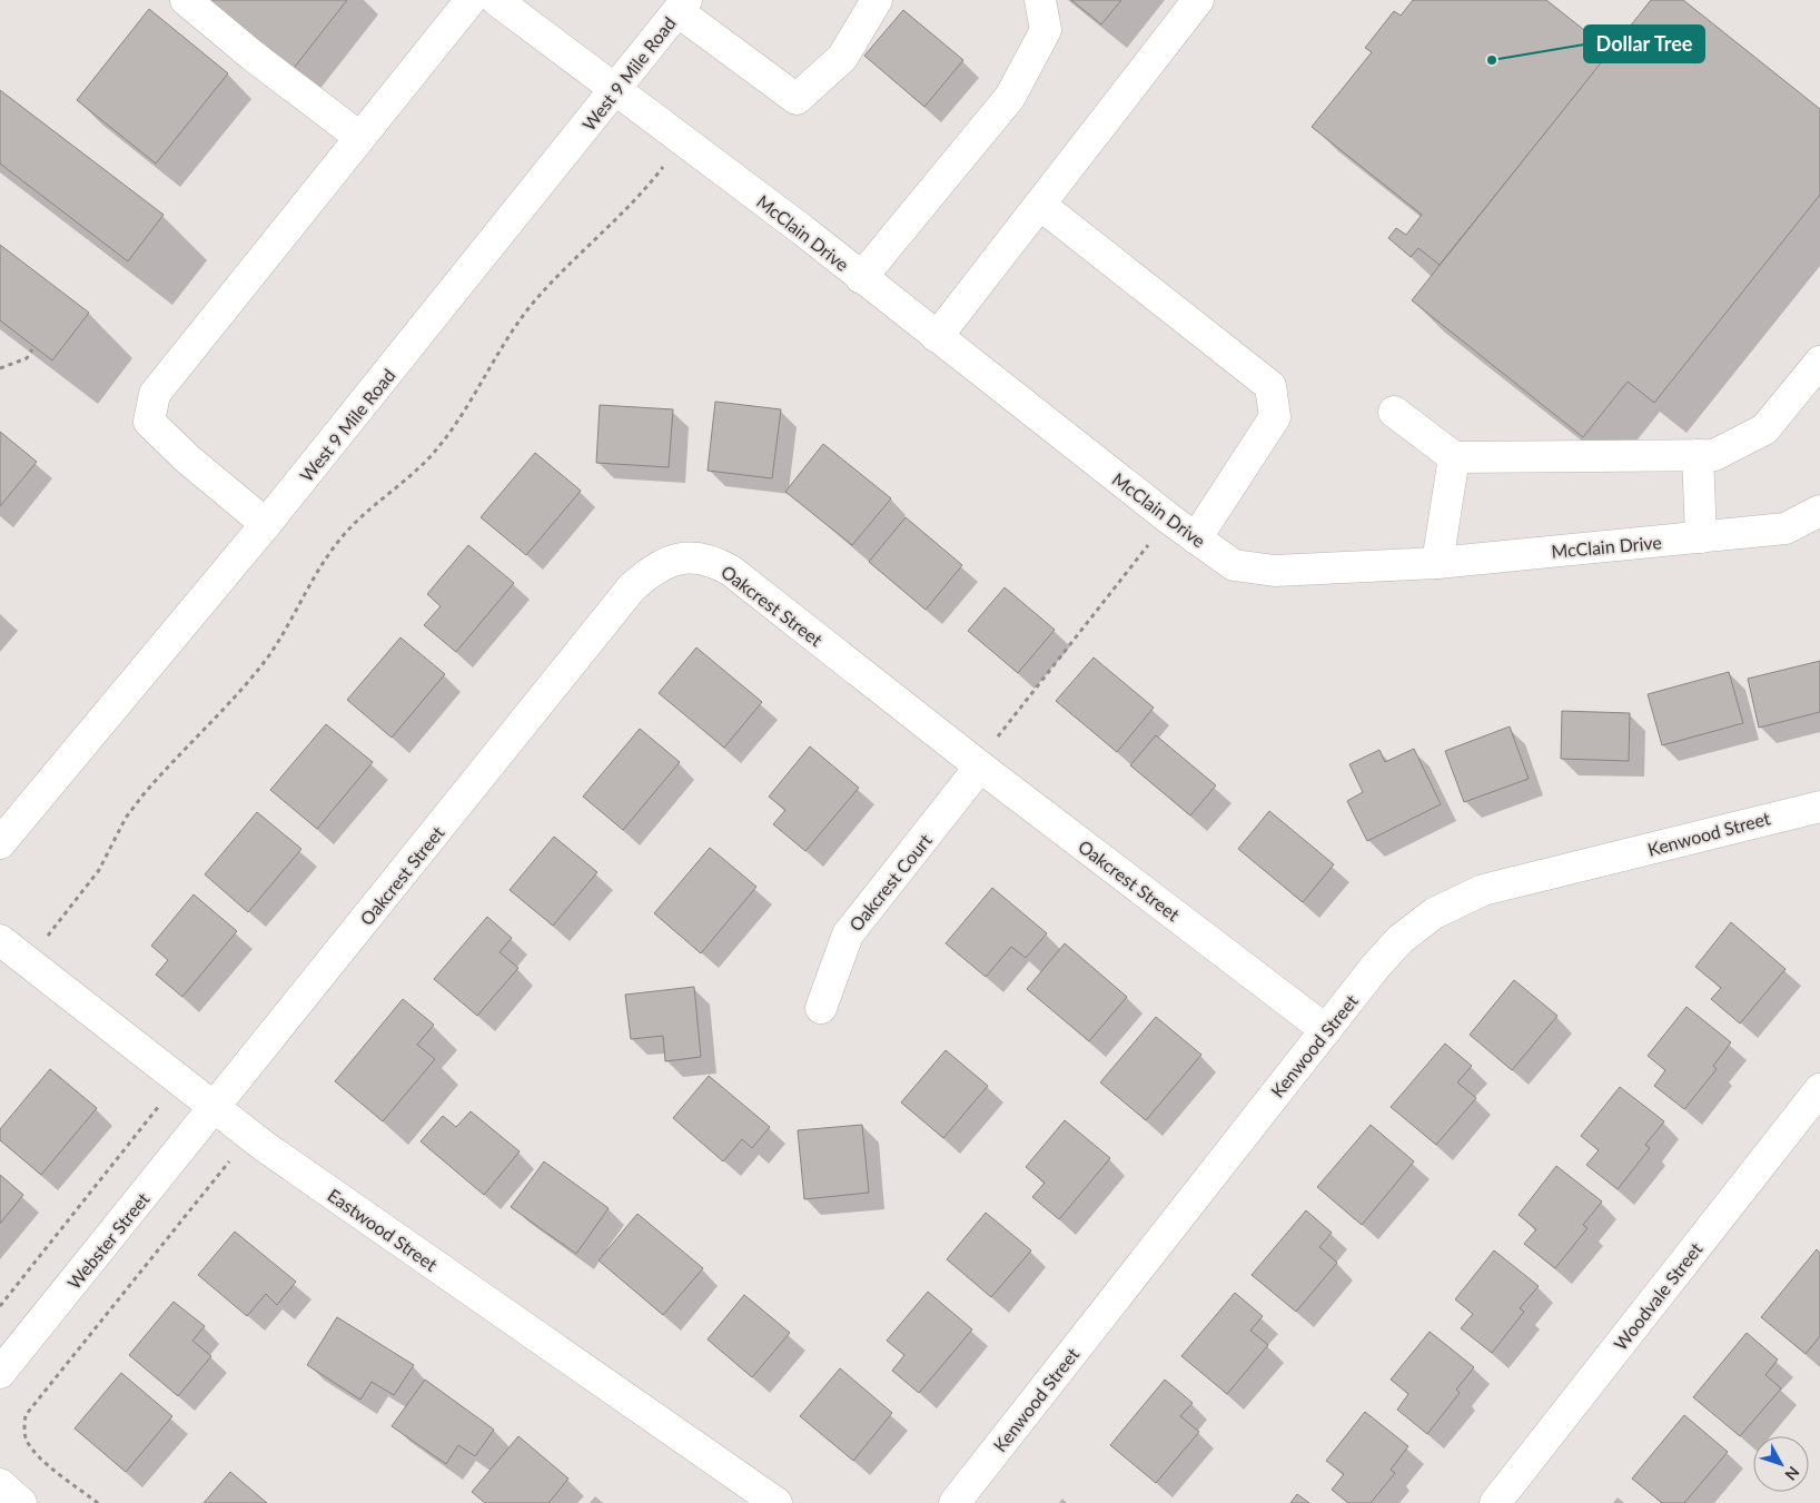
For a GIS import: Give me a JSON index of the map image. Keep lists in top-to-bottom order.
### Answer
{
  "streets": {
    "street": [
      "West 9 Mile Road",
      "McClain Drive",
      "Oakcrest Street",
      "Kenwood Street",
      "Oakcrest Court",
      "Eastwood Street",
      "Webster Street",
      "Woodvale Street"
    ]
  },
  "crossings": [
    ["West 9 Mile Road", "McClain Drive"],
    ["Oakcrest Street", "Kenwood Street"],
    ["Oakcrest Street", "Oakcrest Court"],
    ["Oakcrest Street", "Eastwood Street"],
    ["Oakcrest Street", "Webster Street"],
    ["Eastwood Street", "Webster Street"]
  ],
  "places": ["Dollar Tree"],
  "north": "bottom right"
}
